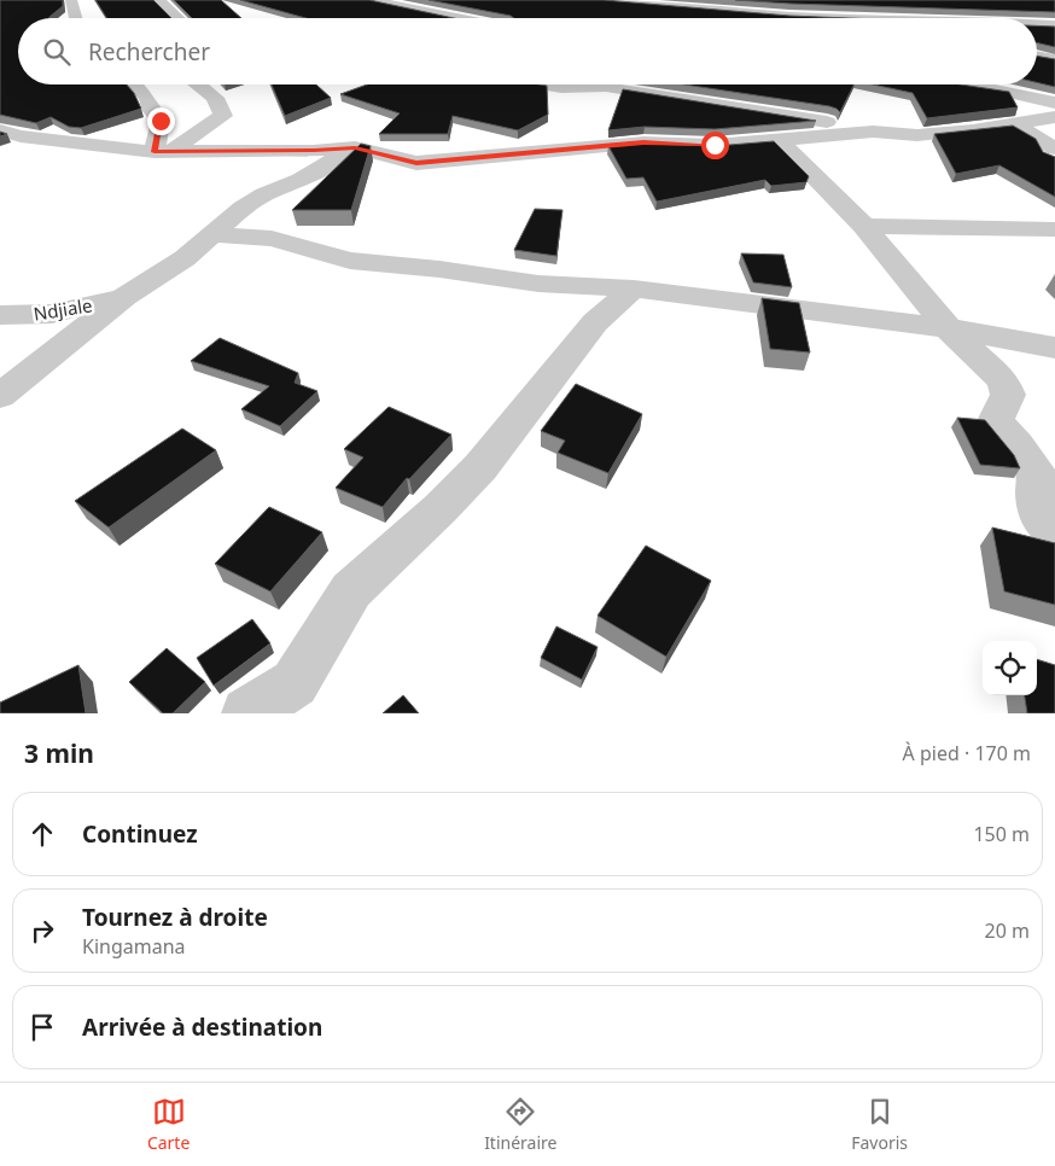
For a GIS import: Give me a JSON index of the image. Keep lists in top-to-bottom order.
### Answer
{
  "streets": {
    "street": ["Ndjiale"]
  },
  "page": {
    "search": "Rechercher",
    "heading": ["3 min", "À pied · 170 m"],
    "list": [
      ["Continuez", "150 m"],
      ["Tournez à droite", "Kingamana", "20 m"],
      "Arrivée à destination"
    ],
    "nav": ["Carte", "Itinéraire", "Favoris"]
  }
}
